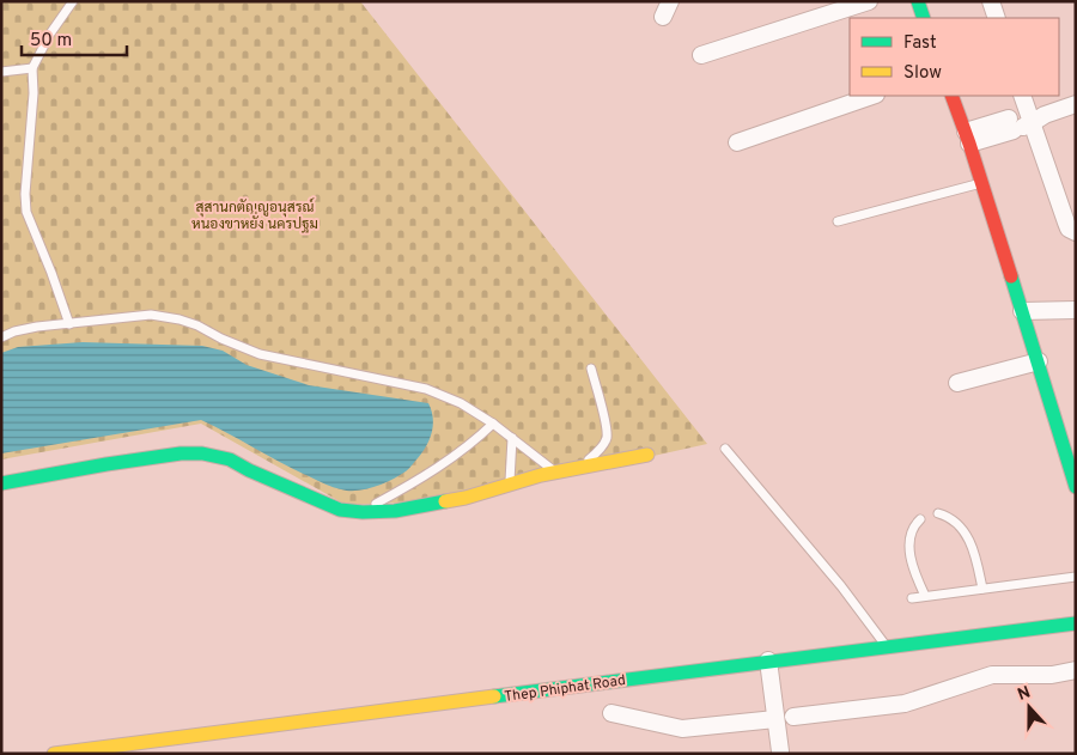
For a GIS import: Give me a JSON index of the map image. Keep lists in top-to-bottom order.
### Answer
{
  "streets": {
    "street": ["Thep Phiphat Road"]
  },
  "parks": ["สุสานกตัญญูอนุสรณ์ หนองขาหยั่ง นครปฐม"],
  "legend": ["Fast", "Slow"],
  "scale_bar": "50 m",
  "north": "top"
}
